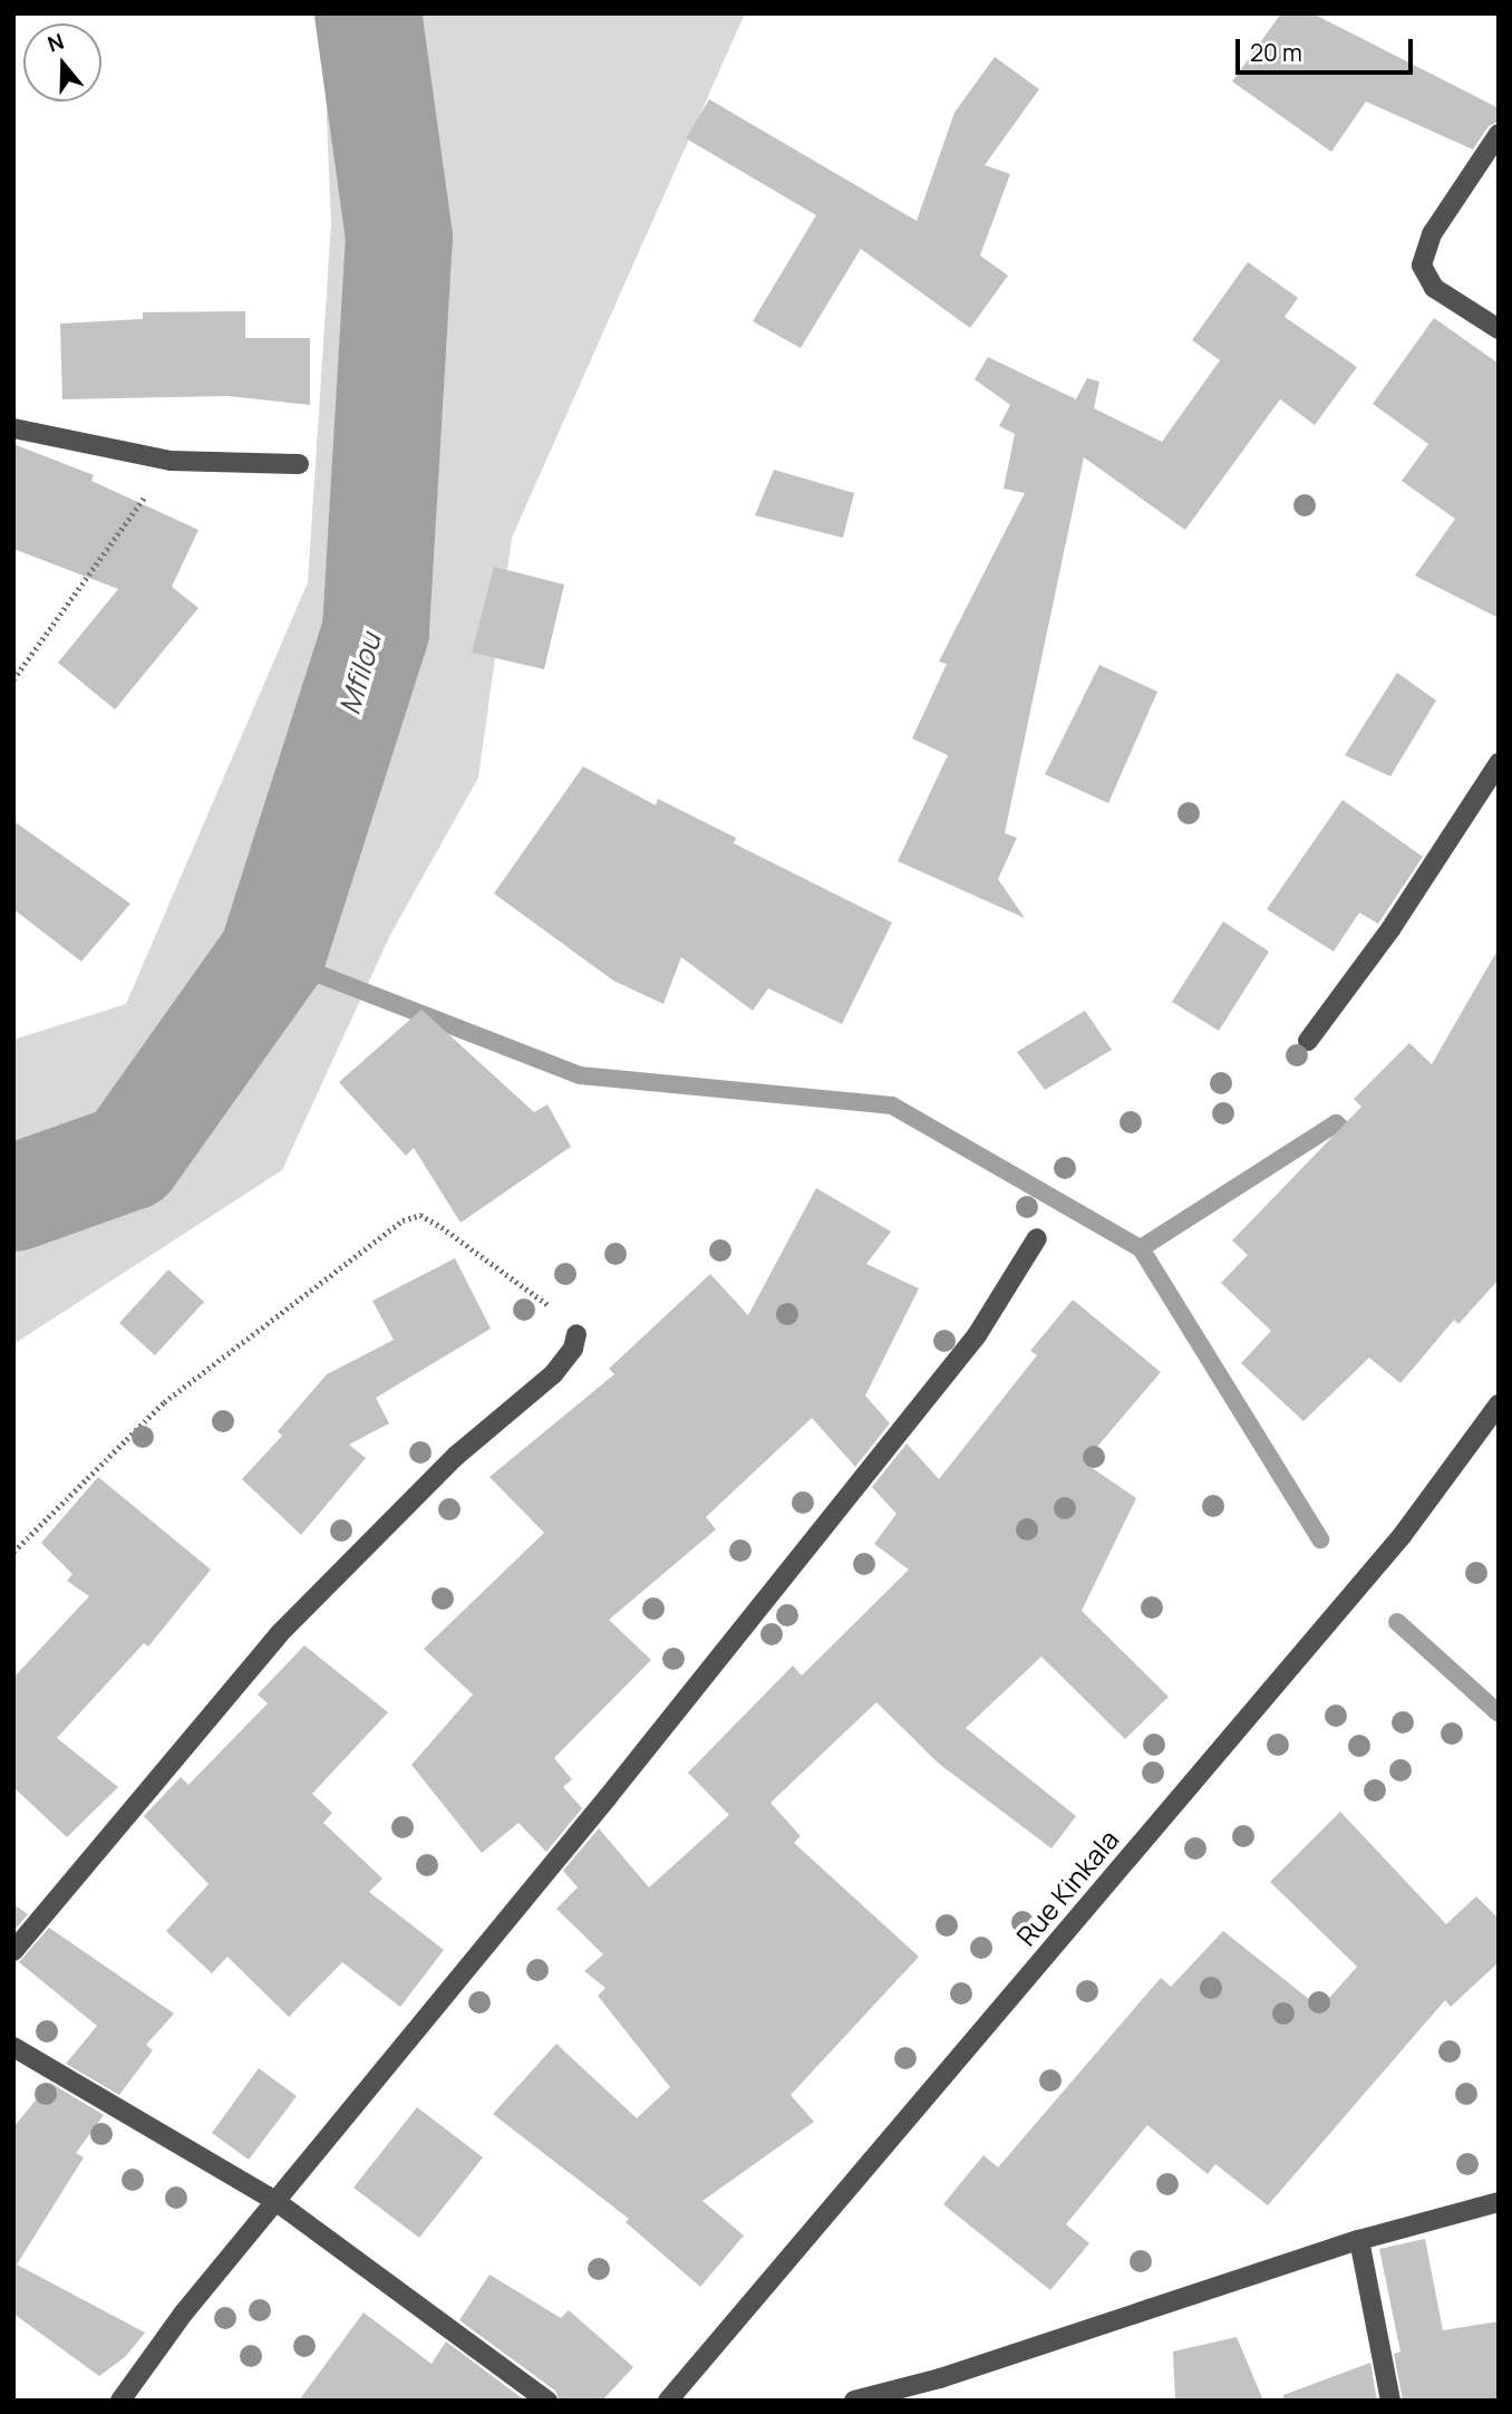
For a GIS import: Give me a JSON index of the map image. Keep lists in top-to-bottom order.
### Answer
{
  "streets": {
    "street": ["Rue Kinkala"]
  },
  "water": ["Mfilou"],
  "scale_bar": "20 m",
  "north": "top"
}
